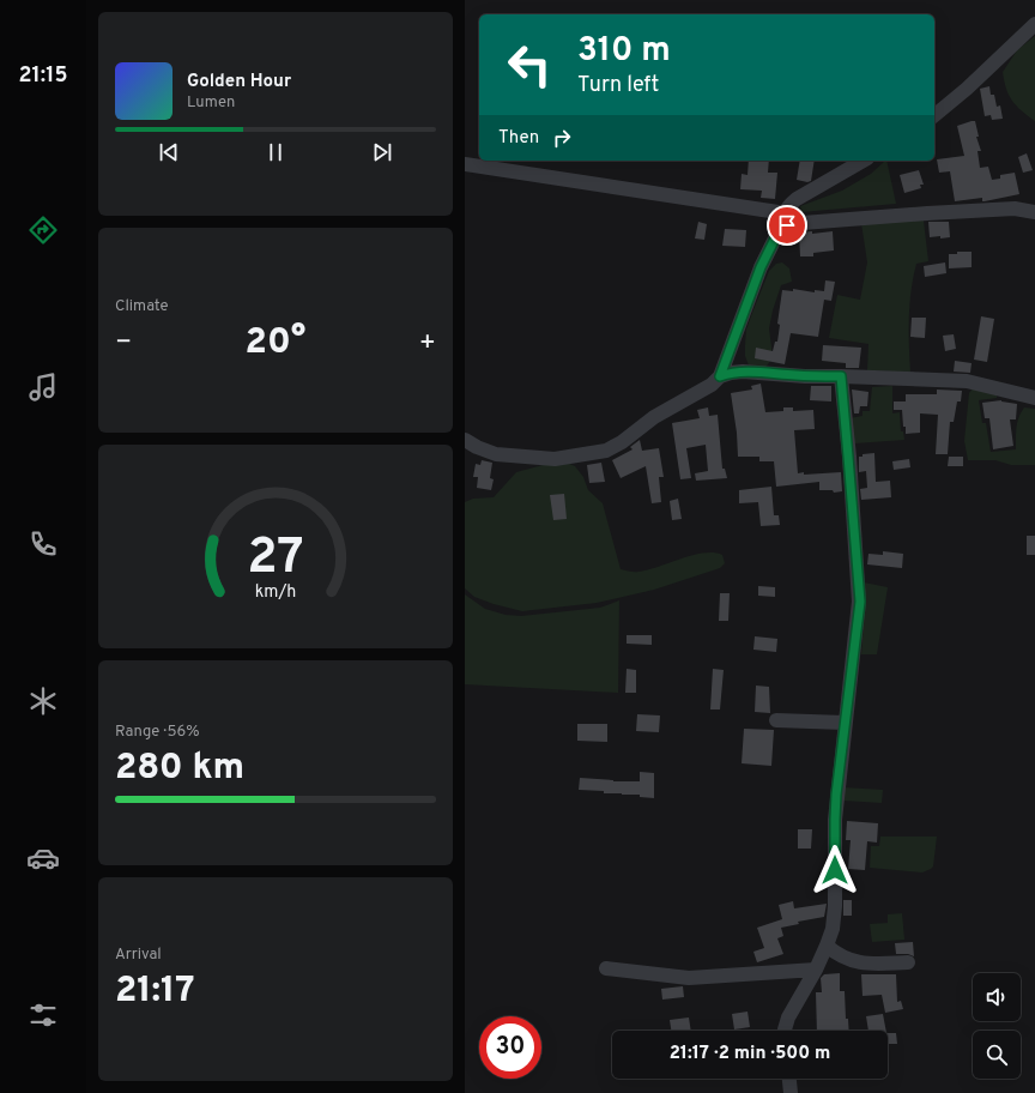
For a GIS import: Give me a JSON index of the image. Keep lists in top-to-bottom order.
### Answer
{
  "page": {
    "tabs": "21:15",
    "turn": ["310 m", "Turn left"],
    "song": ["Golden Hour", "Lumen"],
    "then": "Then",
    "tile": [
      "Climate",
      ["Range · 56%", "280 km"],
      ["Arrival", "21:17"]
    ],
    "heat": ["−", "20°", "+"],
    "limit": "30",
    "trip": "21:17 · 2 min · 500 m",
    "gauge": ["27", "km/h"]
  }
}
